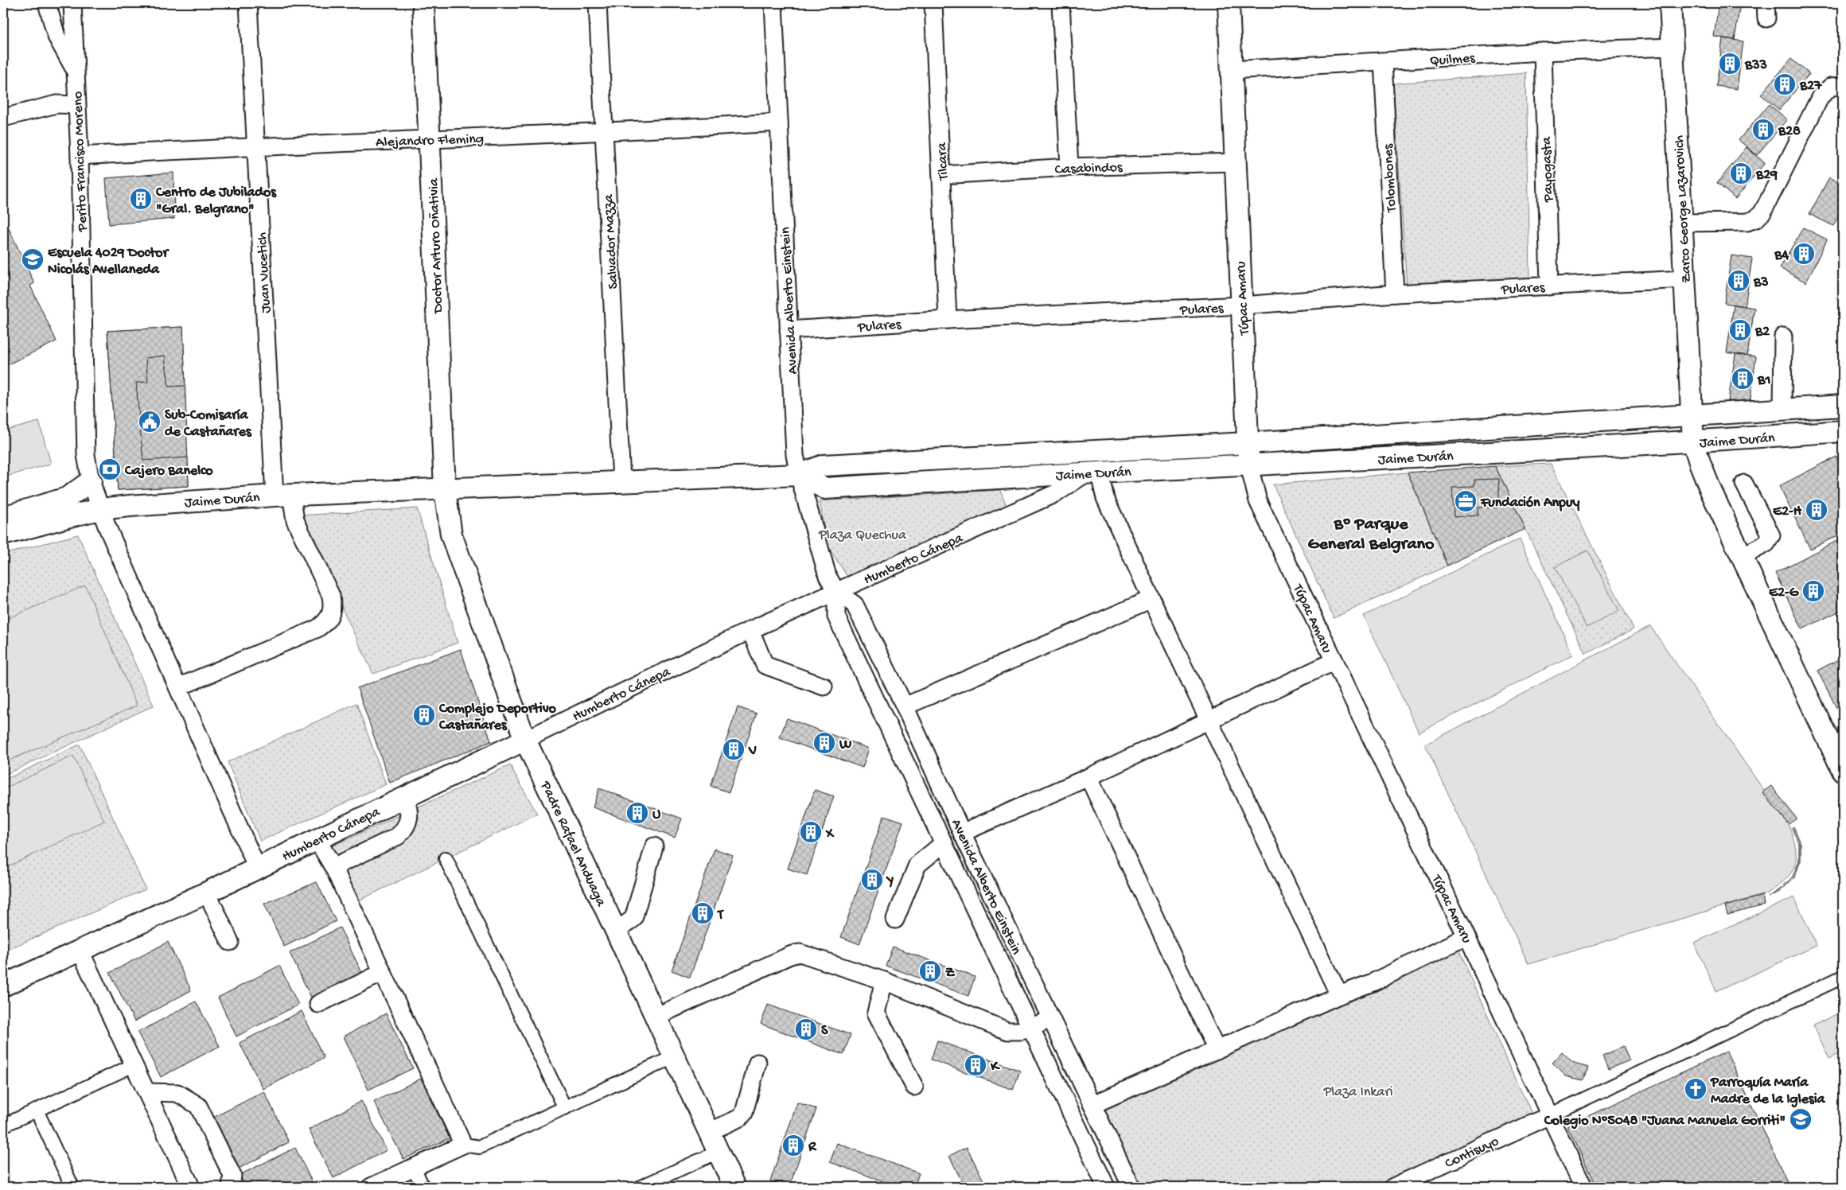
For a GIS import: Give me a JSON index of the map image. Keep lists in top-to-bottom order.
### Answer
{
  "streets": {
    "street": [
      "Quilmes",
      "Alejandro Fleming",
      "Perito Francisco Moreno",
      "Tilcara",
      "Casabindos",
      "Payogasta",
      "Tolombones",
      "Zarco George Lazarovich",
      "Salvador Mazza",
      "Doctor Arturo Oñativia",
      "Juan Vucetich",
      "Pulares",
      "Túpac Amaru",
      "Avenida Alberto Einstein",
      "Jaime Durán",
      "Humberto Cánepa",
      "Padre Rafael Anduaga",
      "Contisuyo"
    ]
  },
  "crossings": [
    ["Quilmes", "Payogasta"],
    ["Quilmes", "Tolombones"],
    ["Quilmes", "Zarco George Lazarovich"],
    ["Quilmes", "Túpac Amaru"],
    ["Alejandro Fleming", "Perito Francisco Moreno"],
    ["Alejandro Fleming", "Salvador Mazza"],
    ["Alejandro Fleming", "Doctor Arturo Oñativia"],
    ["Alejandro Fleming", "Juan Vucetich"],
    ["Alejandro Fleming", "Avenida Alberto Einstein"],
    ["Perito Francisco Moreno", "Juan Vucetich"],
    ["Perito Francisco Moreno", "Jaime Durán"],
    ["Perito Francisco Moreno", "Humberto Cánepa"],
    ["Tilcara", "Casabindos"],
    ["Tilcara", "Pulares"],
    ["Casabindos", "Túpac Amaru"],
    ["Payogasta", "Pulares"],
    ["Tolombones", "Pulares"],
    ["Zarco George Lazarovich", "Pulares"],
    ["Zarco George Lazarovich", "Jaime Durán"],
    ["Salvador Mazza", "Jaime Durán"],
    ["Doctor Arturo Oñativia", "Jaime Durán"],
    ["Doctor Arturo Oñativia", "Padre Rafael Anduaga"],
    ["Juan Vucetich", "Jaime Durán"],
    ["Pulares", "Túpac Amaru"],
    ["Pulares", "Avenida Alberto Einstein"],
    ["Túpac Amaru", "Jaime Durán"],
    ["Túpac Amaru", "Contisuyo"],
    ["Avenida Alberto Einstein", "Jaime Durán"],
    ["Avenida Alberto Einstein", "Humberto Cánepa"],
    ["Jaime Durán", "Humberto Cánepa"],
    ["Jaime Durán", "Padre Rafael Anduaga"],
    ["Humberto Cánepa", "Padre Rafael Anduaga"]
  ],
  "districts": ["Bº Parque General Belgrano"],
  "parks": ["Plaza Quechua", "Plaza Inkari"],
  "places": {
    "building": [
      "B33",
      "B27",
      "B28",
      "B29",
      "Centro de Jubilados \"Gral. Belgrano\"",
      "B4",
      "B3",
      "B2",
      "B1",
      "E2-H",
      "E2-G",
      "Complejo Deportivo Castañares",
      "W",
      "V",
      "U",
      "X",
      "Y",
      "T",
      "Z",
      "S",
      "K",
      "R"
    ],
    "school or university": ["Escuela 4029 Doctor Nicolás Avellaneda", "Colegio Nº5048 \"Juana Manuela Gorriti\""],
    "public building": ["Sub-Comisaría de Castañares"],
    "bank": ["Cajero Banelco"],
    "office": ["Fundación Anpuy"],
    "church": ["Parroquía María Madre de la Iglesia"]
  }
}
